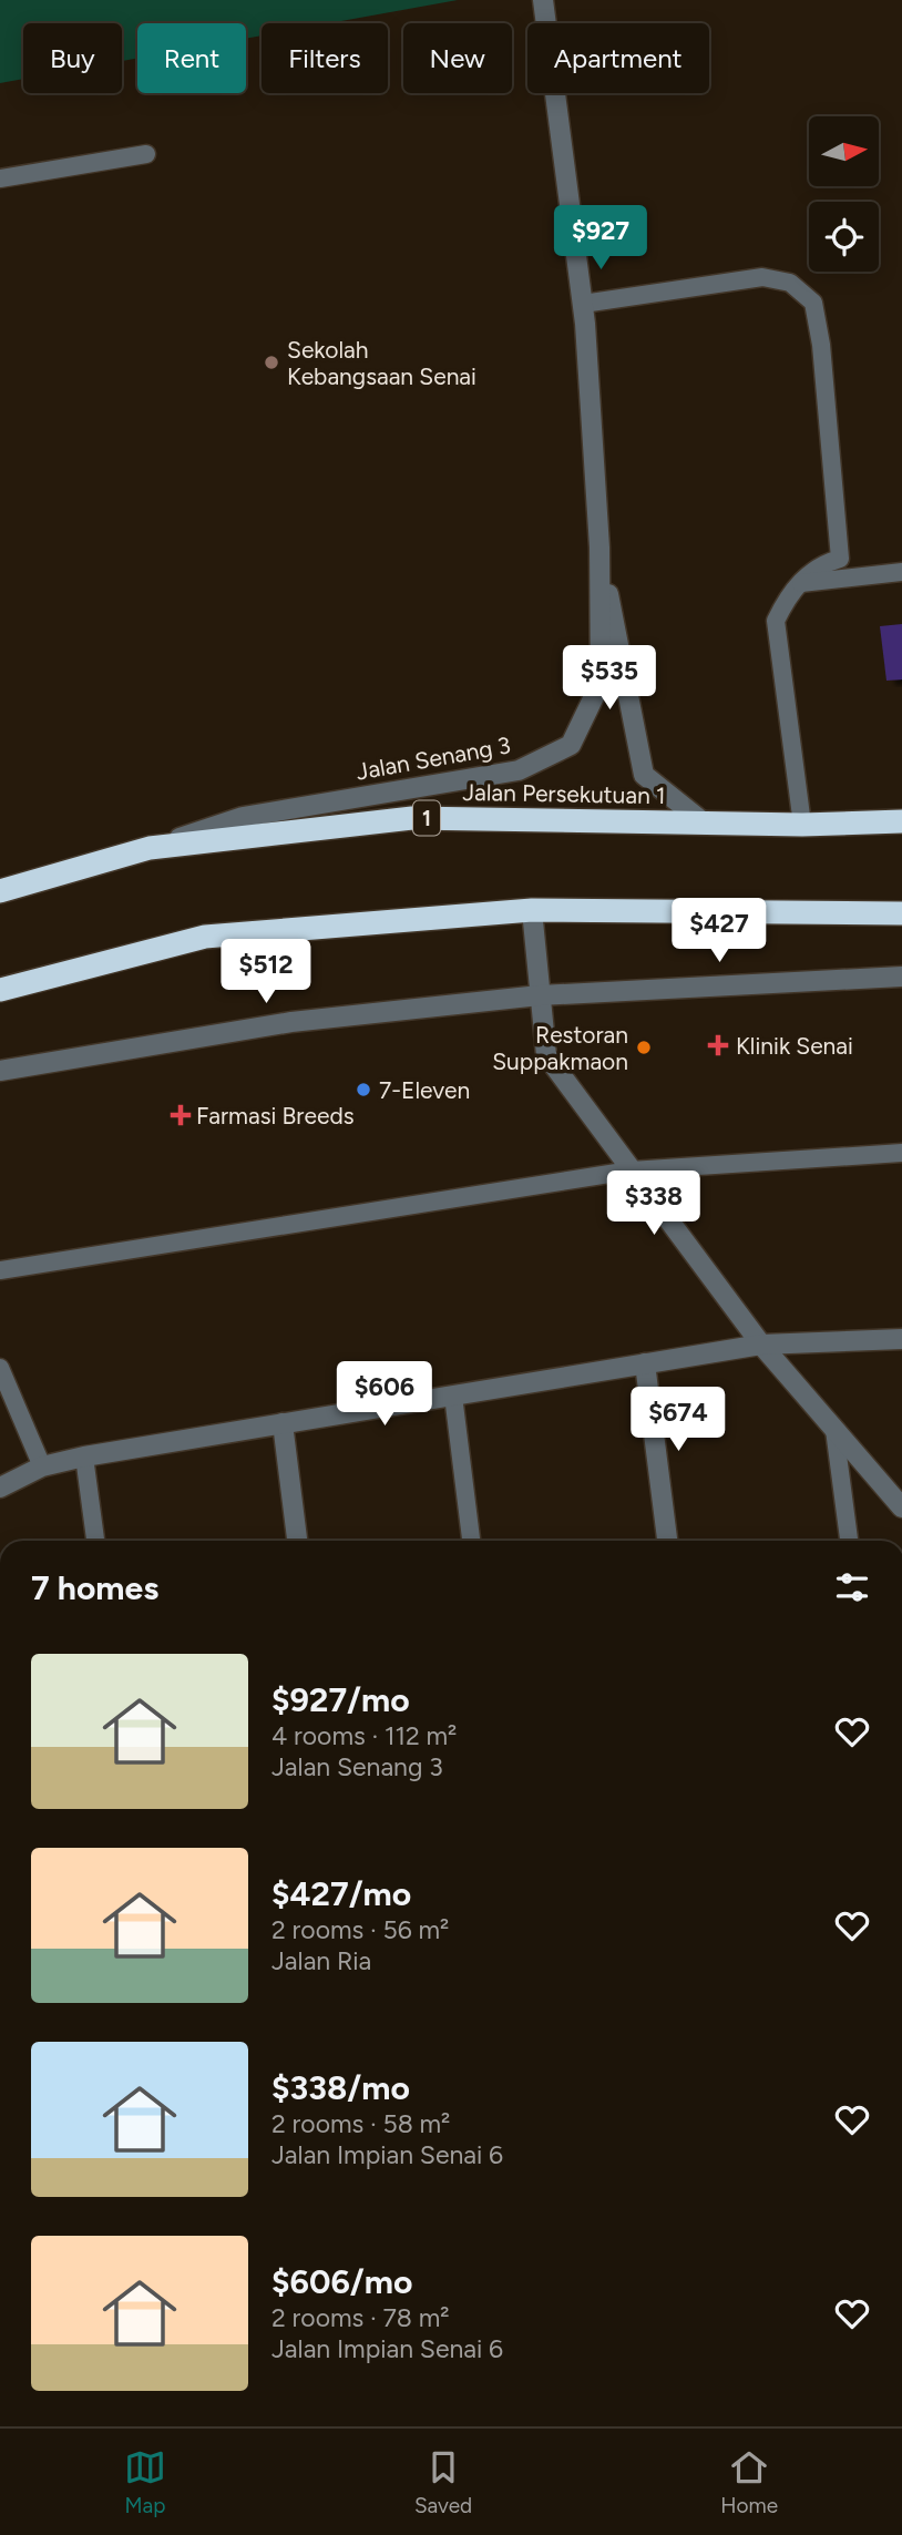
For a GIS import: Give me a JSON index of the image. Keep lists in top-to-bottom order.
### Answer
{
  "streets": {
    "highway": ["Jalan Persekutuan 1", "1"],
    "street": ["Jalan Senang 3"]
  },
  "crossings": [
    ["Jalan Senang 3", "Jalan Persekutuan 1"]
  ],
  "places": {
    "other": ["Sekolah Kebangsaan Senai", "Restoran Suppakmaon", "7-Eleven"],
    "health": ["Klinik Senai", "Farmasi Breeds"]
  },
  "north": "right",
  "page": {
    "chip": [
      "Buy",
      "Rent",
      "Filters",
      "New",
      "Apartment"
    ],
    "price": [
      "$927",
      "$535",
      "$427",
      "$512",
      "$338",
      "$606",
      "$674"
    ],
    "heading": "7 homes",
    "list": [
      {
        "name": "$927/mo",
        "note": "4 rooms · 112 m² · Jalan Senang 3"
      },
      {
        "name": "$427/mo",
        "note": "2 rooms · 56 m² · Jalan Ria"
      },
      {
        "name": "$338/mo",
        "note": "2 rooms · 58 m² · Jalan Impian Senai 6"
      },
      {
        "name": "$606/mo",
        "note": "2 rooms · 78 m² · Jalan Impian Senai 6"
      }
    ],
    "tabs": ["Map", "Saved", "Home"]
  }
}
